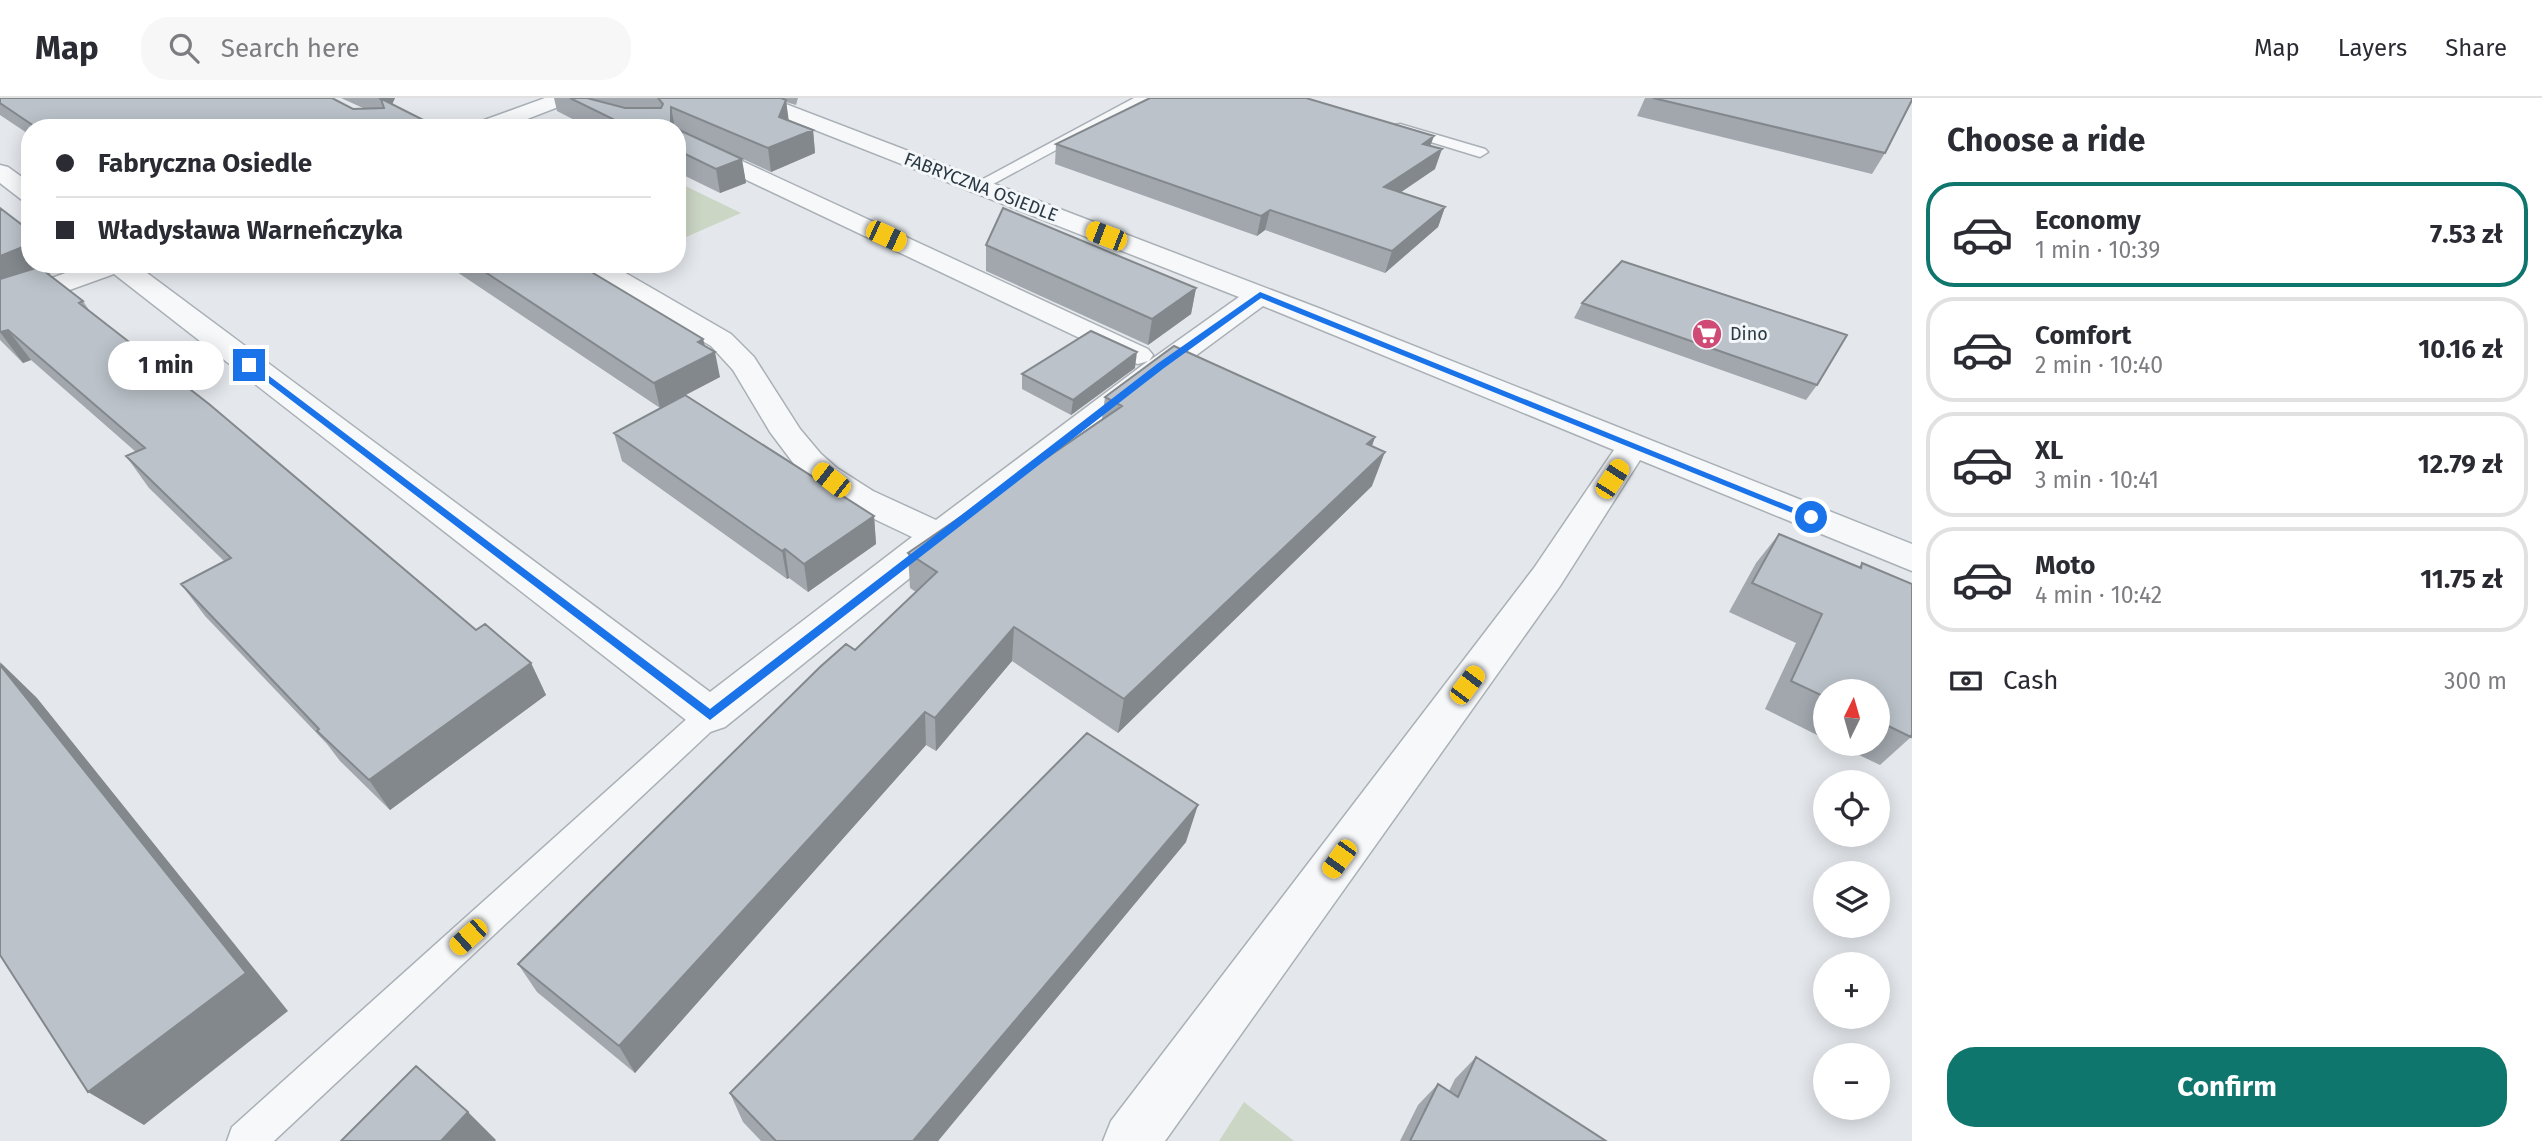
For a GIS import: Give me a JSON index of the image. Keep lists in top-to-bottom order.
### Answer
{
  "streets": {
    "street": ["FABRYCZNA OSIEDLE"]
  },
  "places": {
    "supermarket": ["Dino"]
  },
  "north": "top",
  "page": {
    "header": "Map",
    "search": "Search here",
    "nav": ["Map", "Layers", "Share"],
    "heading": "Choose a ride",
    "banner": ["Fabryczna Osiedle", "Władysława Warneńczyka"],
    "list": [
      {
        "name": "Economy",
        "note": "1 min · 10:39",
        "value": "7.53 zł"
      },
      {
        "name": "Comfort",
        "note": "2 min · 10:40",
        "value": "10.16 zł"
      },
      {
        "name": "XL",
        "note": "3 min · 10:41",
        "value": "12.79 zł"
      },
      {
        "name": "Moto",
        "note": "4 min · 10:42",
        "value": "11.75 zł"
      }
    ],
    "bubble": "1 min",
    "pay": ["Cash", "300 m"],
    "map_buttons": ["+", "−"],
    "buttons": "Confirm"
  }
}
